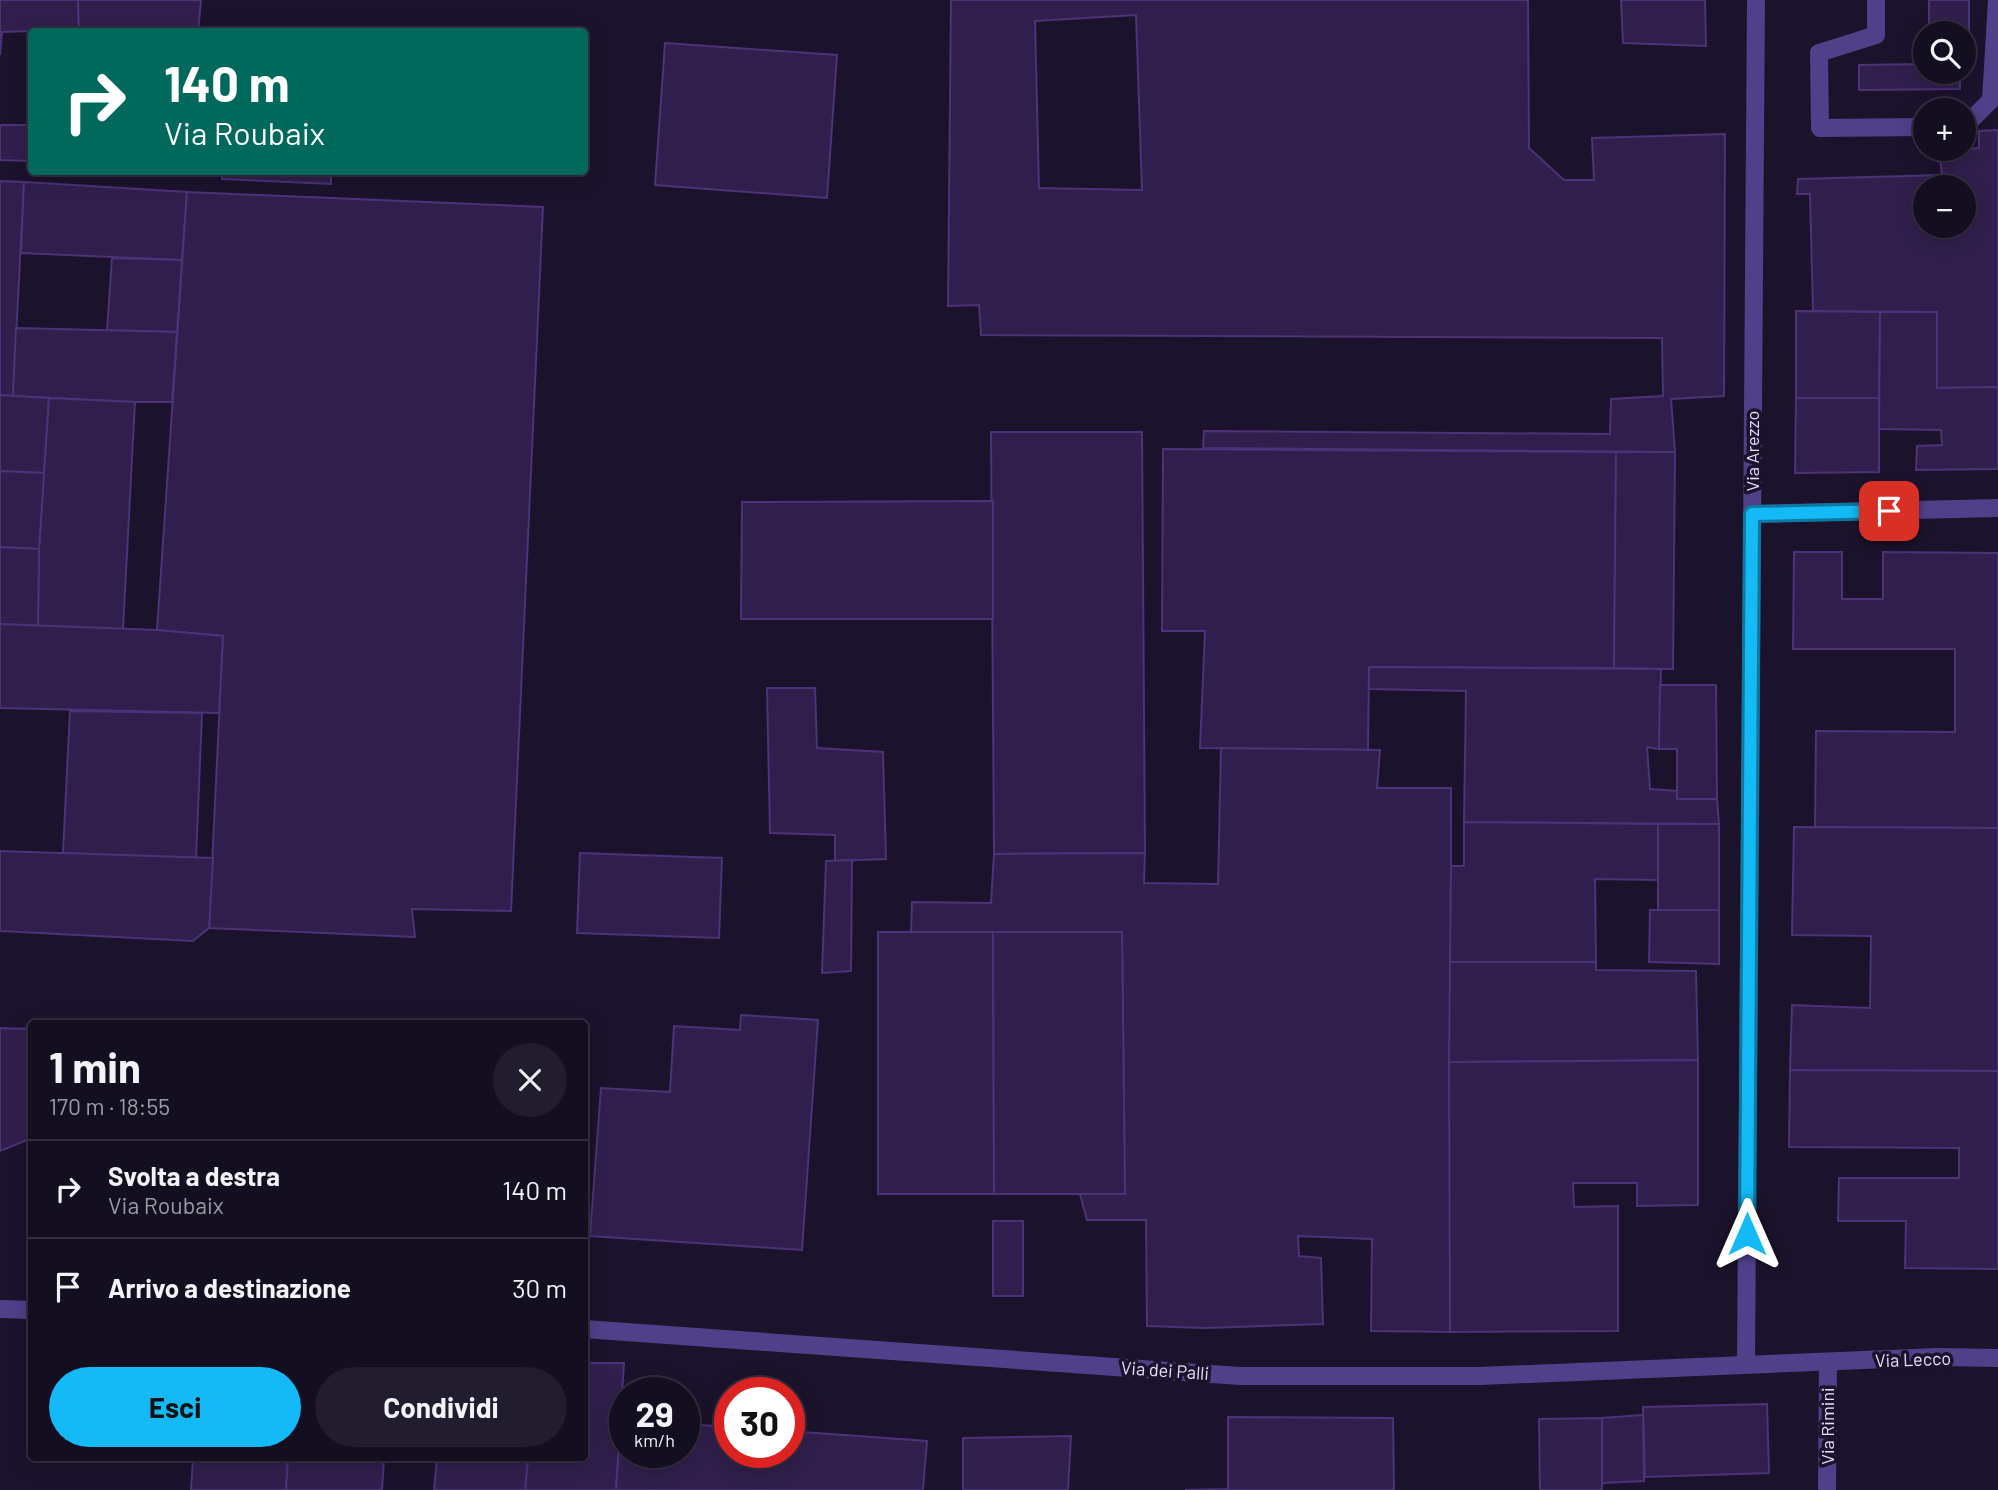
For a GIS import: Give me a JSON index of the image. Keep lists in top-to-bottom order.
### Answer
{
  "streets": {
    "street": [
      "Via Arezzo",
      "Via Lecco",
      "Via dei Palli",
      "Via Rimini"
    ]
  },
  "crossings": [
    ["Via Arezzo", "Via dei Palli"],
    ["Via Lecco", "Via dei Palli"],
    ["Via Lecco", "Via Rimini"],
    ["Via dei Palli", "Via Rimini"]
  ],
  "page": {
    "map_buttons": ["+", "−"],
    "turn": ["140 m", "Via Roubaix"],
    "heading": ["1 min", "170 m · 18:55"],
    "list": [
      {
        "name": "Svolta a destra",
        "note": "Via Roubaix",
        "value": "140 m"
      },
      {
        "name": "Arrivo a destinazione",
        "value": "30 m"
      }
    ],
    "buttons": ["Esci", "Condividi"],
    "speed": "29 km/h",
    "limit": "30"
  }
}
